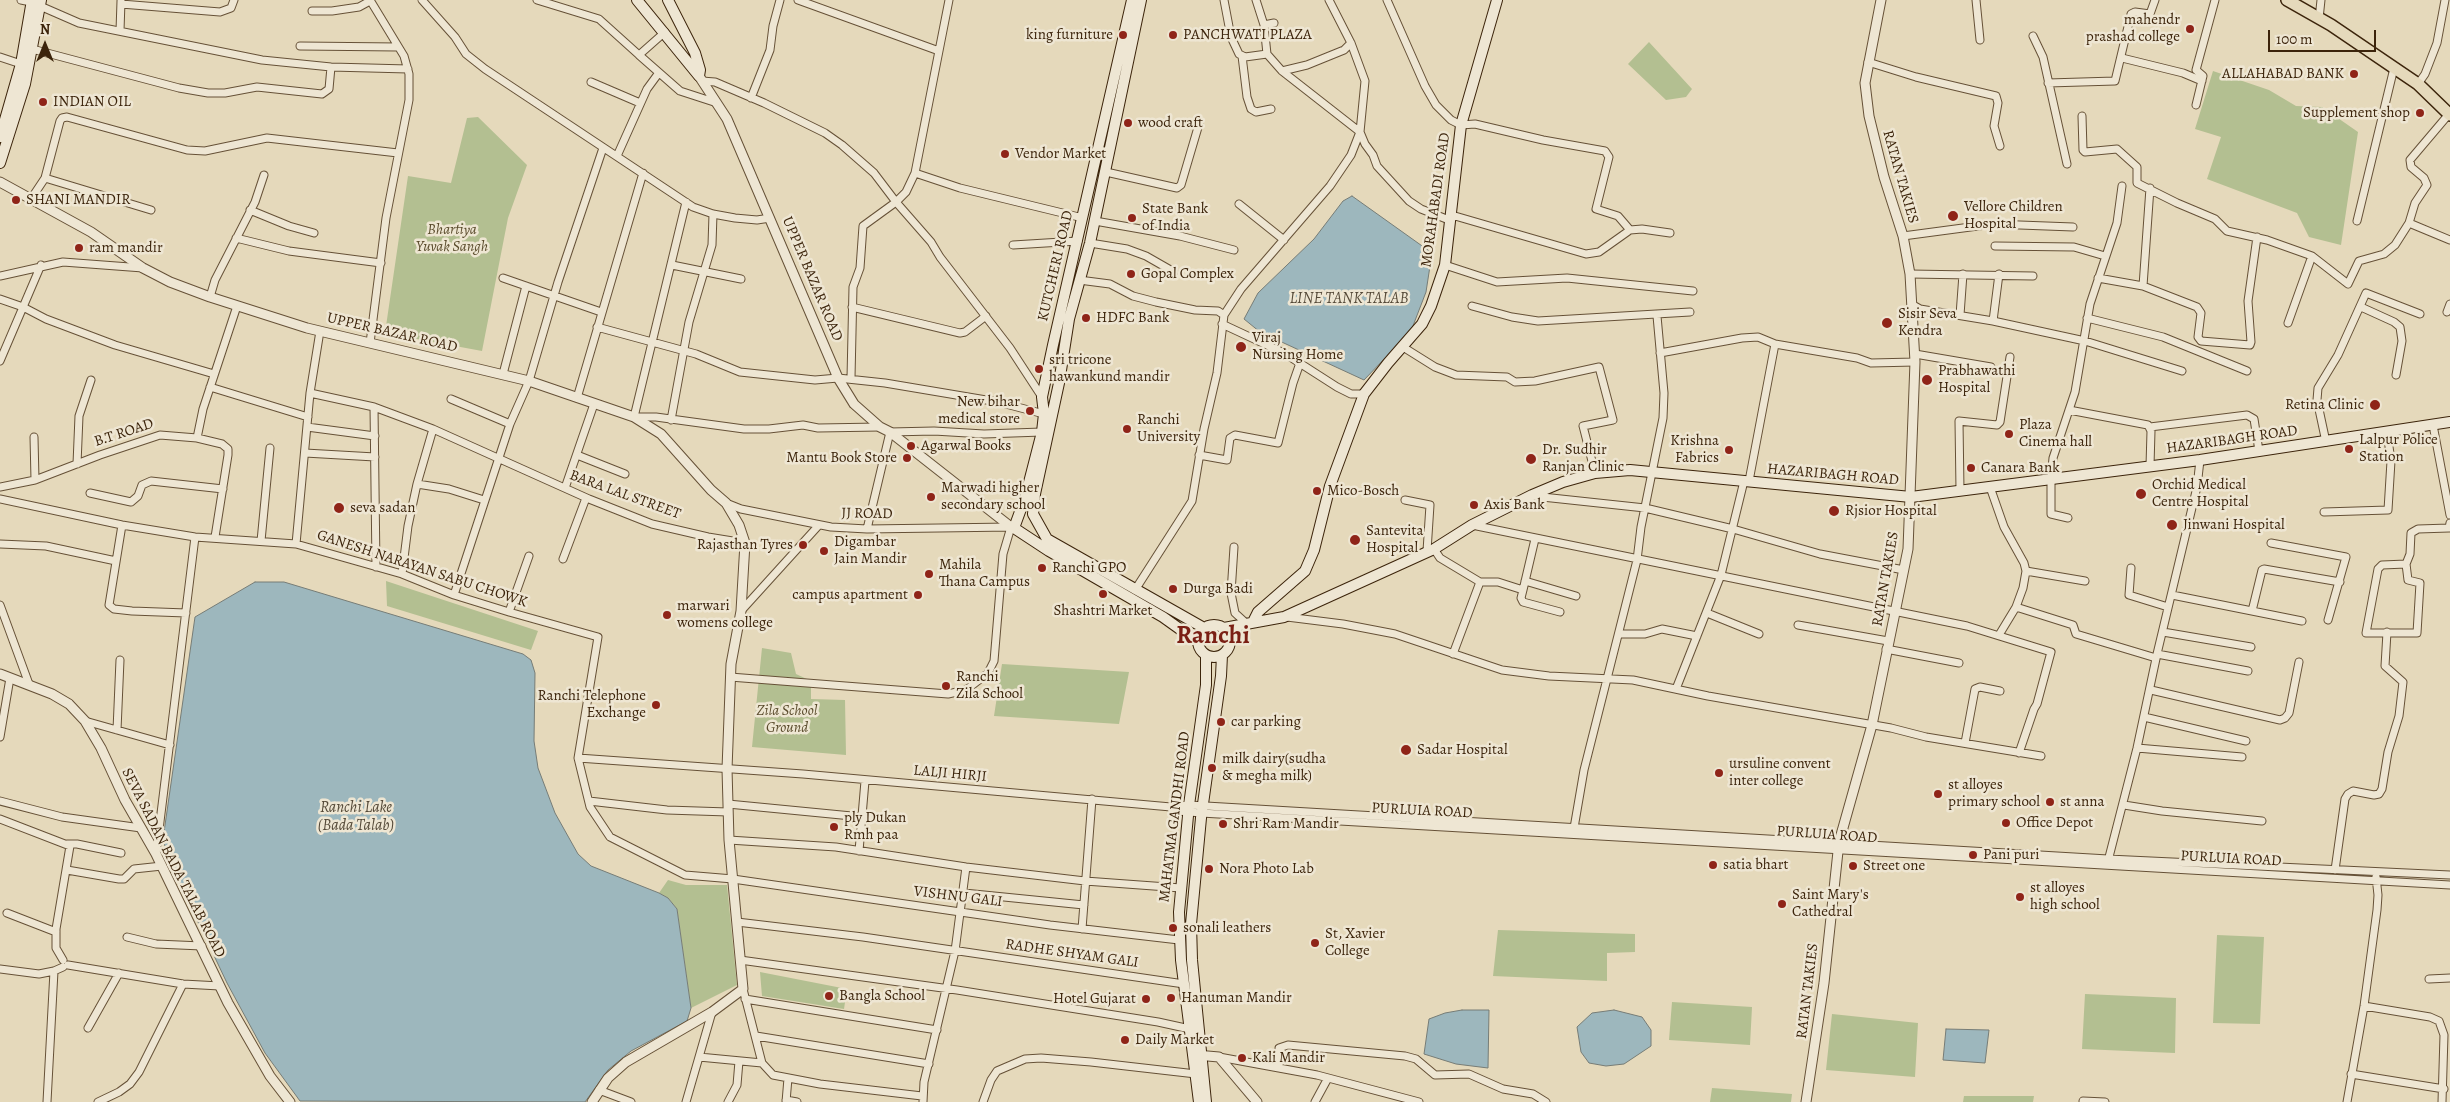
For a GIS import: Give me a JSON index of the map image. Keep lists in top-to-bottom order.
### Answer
{
  "streets": {
    "main road": [
      "MORAHABADI ROAD",
      "KUTCHERI ROAD",
      "UPPER BAZAR ROAD",
      "HAZARIBAGH ROAD",
      "MAHATMA GANDHI ROAD"
    ],
    "street": [
      "RATAN TAKIES",
      "B.T ROAD",
      "BARA LAL STREET",
      "JJ ROAD",
      "GANESH NARAYAN SABU CHOWK",
      "LALJI HIRJI",
      "PURLUIA ROAD",
      "SEVA SADAN BADA TALAB ROAD",
      "VISHNU GALI",
      "RADHE SHYAM GALI"
    ]
  },
  "crossings": [
    ["RATAN TAKIES", "HAZARIBAGH ROAD"],
    ["RATAN TAKIES", "PURLUIA ROAD"],
    ["MORAHABADI ROAD", "HAZARIBAGH ROAD"],
    ["KUTCHERI ROAD", "UPPER BAZAR ROAD"],
    ["KUTCHERI ROAD", "JJ ROAD"],
    ["UPPER BAZAR ROAD", "BARA LAL STREET"],
    ["UPPER BAZAR ROAD", "JJ ROAD"],
    ["B.T ROAD", "GANESH NARAYAN SABU CHOWK"],
    ["HAZARIBAGH ROAD", "MAHATMA GANDHI ROAD"],
    ["GANESH NARAYAN SABU CHOWK", "LALJI HIRJI"],
    ["GANESH NARAYAN SABU CHOWK", "VISHNU GALI"],
    ["LALJI HIRJI", "PURLUIA ROAD"],
    ["LALJI HIRJI", "MAHATMA GANDHI ROAD"],
    ["LALJI HIRJI", "VISHNU GALI"],
    ["PURLUIA ROAD", "MAHATMA GANDHI ROAD"],
    ["MAHATMA GANDHI ROAD", "VISHNU GALI"],
    ["MAHATMA GANDHI ROAD", "RADHE SHYAM GALI"]
  ],
  "districts": ["Ranchi"],
  "water": ["LINE TANK TALAB", "Ranchi Lake (Bada Talab)"],
  "parks": ["Bhartiya Yuvak Sangh", "Zila School Ground"],
  "places": [
    "mahendr prashad college",
    "king furniture",
    "PANCHWATI PLAZA",
    "ALLAHABAD BANK",
    "INDIAN OIL",
    "Supplement shop",
    "wood craft",
    "Vendor Market",
    "SHANI MANDIR",
    "Vellore Children Hospital",
    "State Bank of India",
    "ram mandir",
    "Gopal Complex",
    "HDFC Bank",
    "Sisir Seva Kendra",
    "Viraj Nursing Home",
    "sri tricone hawankund mandir",
    "Prabhawathi Hospital",
    "Retina Clinic",
    "New bihar medical store",
    "Ranchi University",
    "Plaza Cinema hall",
    "Agarwal Books",
    "Lalpur Police Station",
    "Krishna Fabrics",
    "Mantu Book Store",
    "Dr. Sudhir Ranjan Clinic",
    "Canara Bank",
    "Mico-Bosch",
    "Orchid Medical Centre Hospital",
    "Marwadi higher secondary school",
    "Axis Bank",
    "seva sadan",
    "Rjsior Hospital",
    "Jinwani Hospital",
    "Santevita Hospital",
    "Rajasthan Tyres",
    "Digambar Jain Mandir",
    "Ranchi GPO",
    "Mahila Thana Campus",
    "Durga Badi",
    "Shashtri Market",
    "campus apartment",
    "marwari womens college",
    "Ranchi Zila School",
    "Ranchi Telephone Exchange",
    "car parking",
    "Sadar Hospital",
    "milk dairy(sudha & megha milk)",
    "ursuline convent inter college",
    "st alloyes primary school",
    "st anna",
    "Office Depot",
    "Shri Ram Mandir",
    "ply Dukan Rmh paa",
    "Pani puri",
    "satia bhart",
    "Street one",
    "Nora Photo Lab",
    "st alloyes high school",
    "Saint Mary's Cathedral",
    "sonali leathers",
    "St, Xavier College",
    "Bangla School",
    "Hanuman Mandir",
    "Hotel Gujarat",
    "Daily Market",
    "Kali Mandir"
  ],
  "scale_bar": "100 m",
  "north": "top"
}
